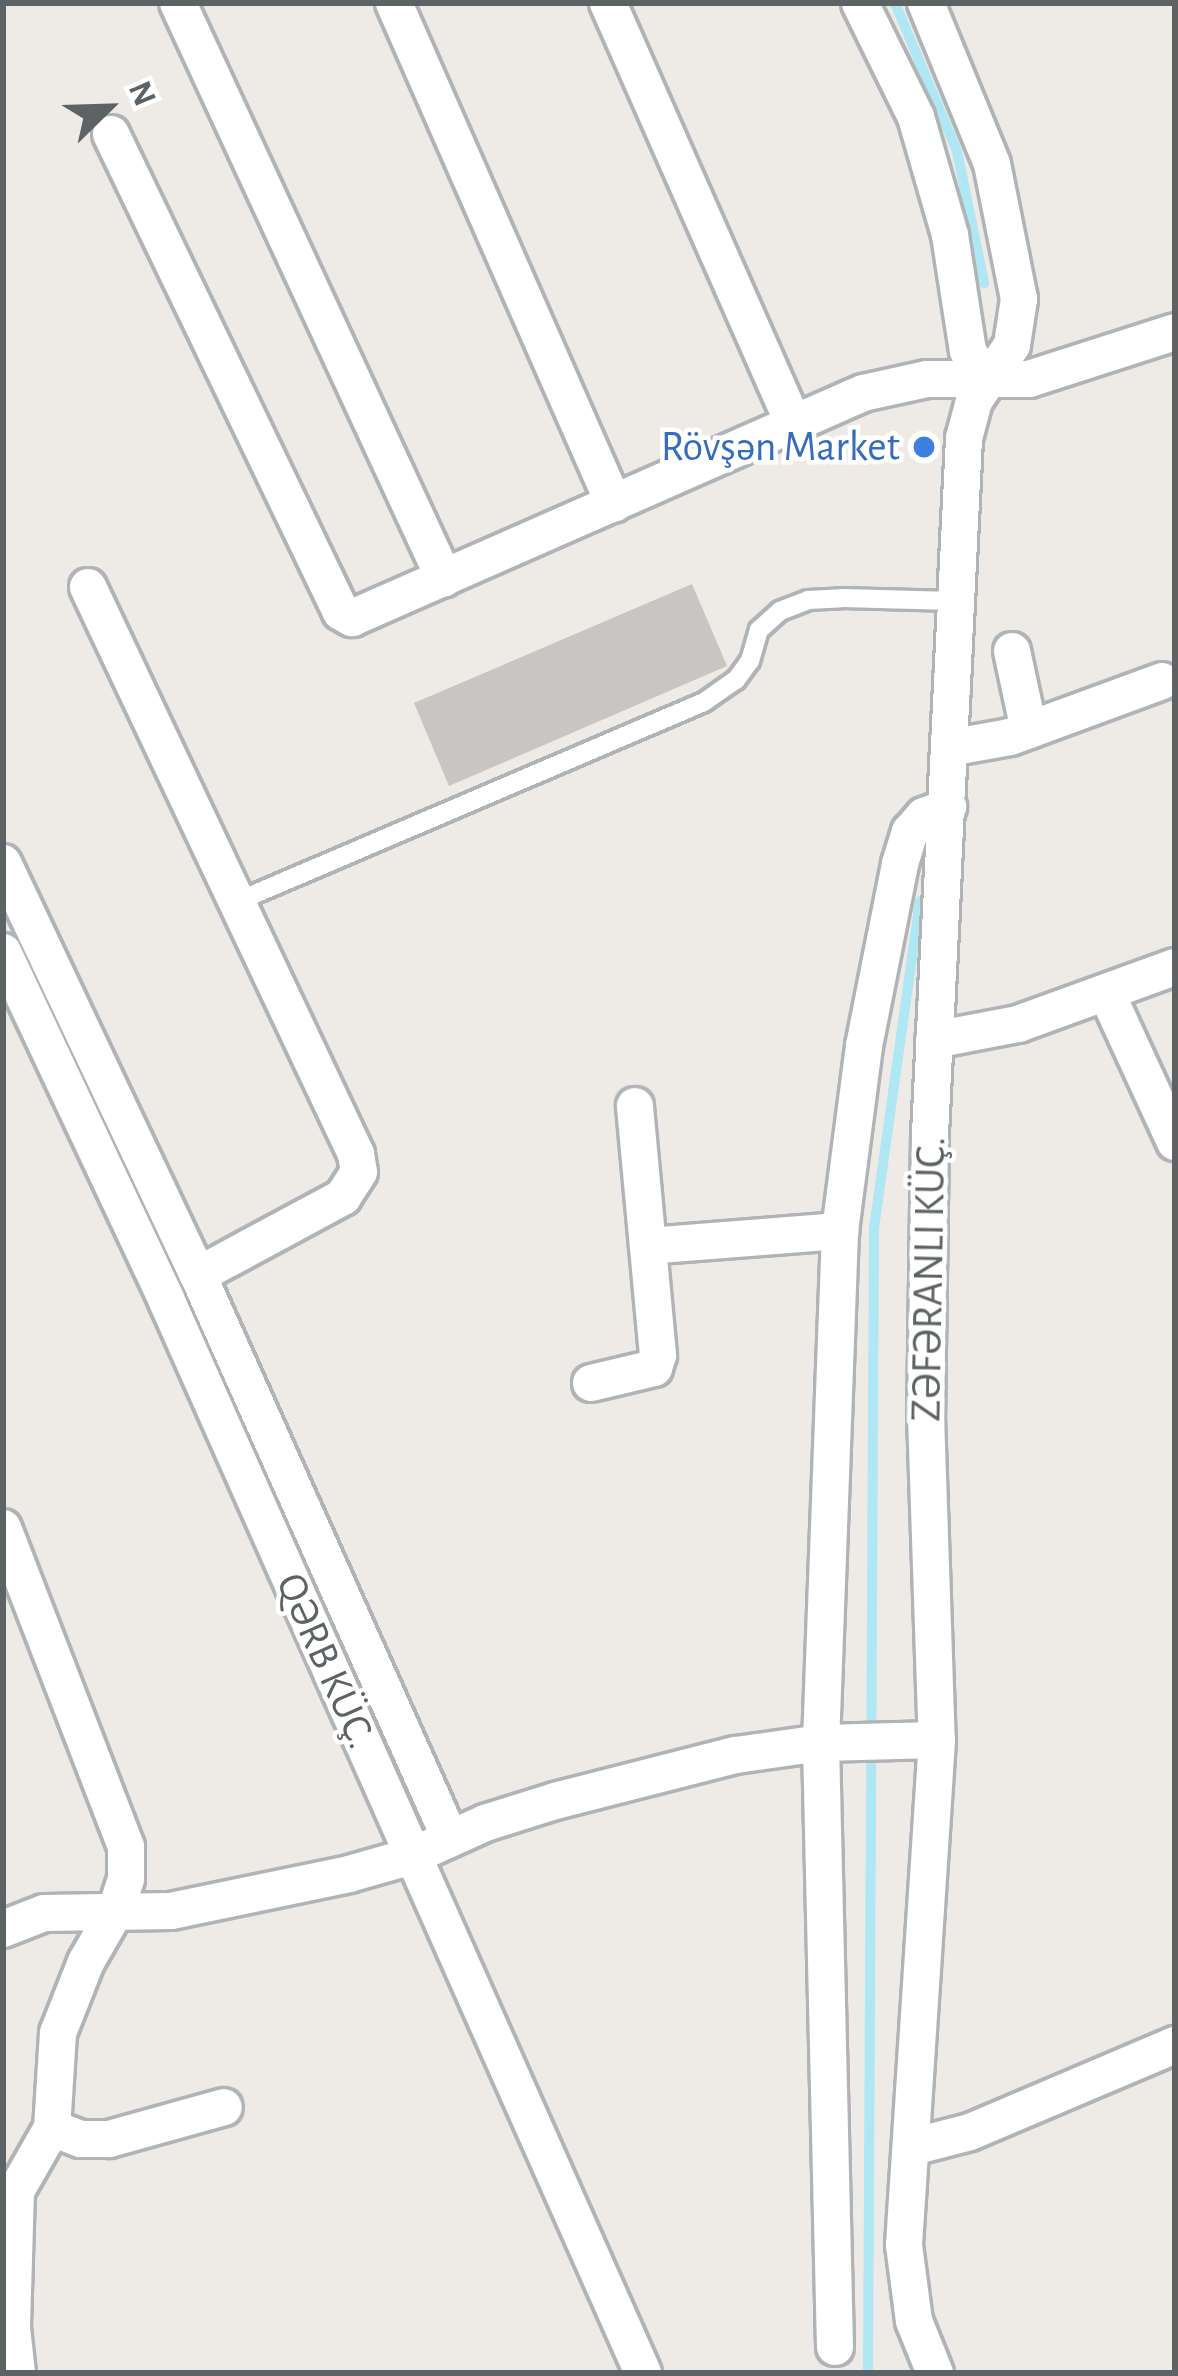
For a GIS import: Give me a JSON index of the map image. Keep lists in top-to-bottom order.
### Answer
{
  "streets": {
    "street": ["QƏRB KÜÇ."]
  },
  "places": ["Rövşən Market"],
  "north": "top right"
}
